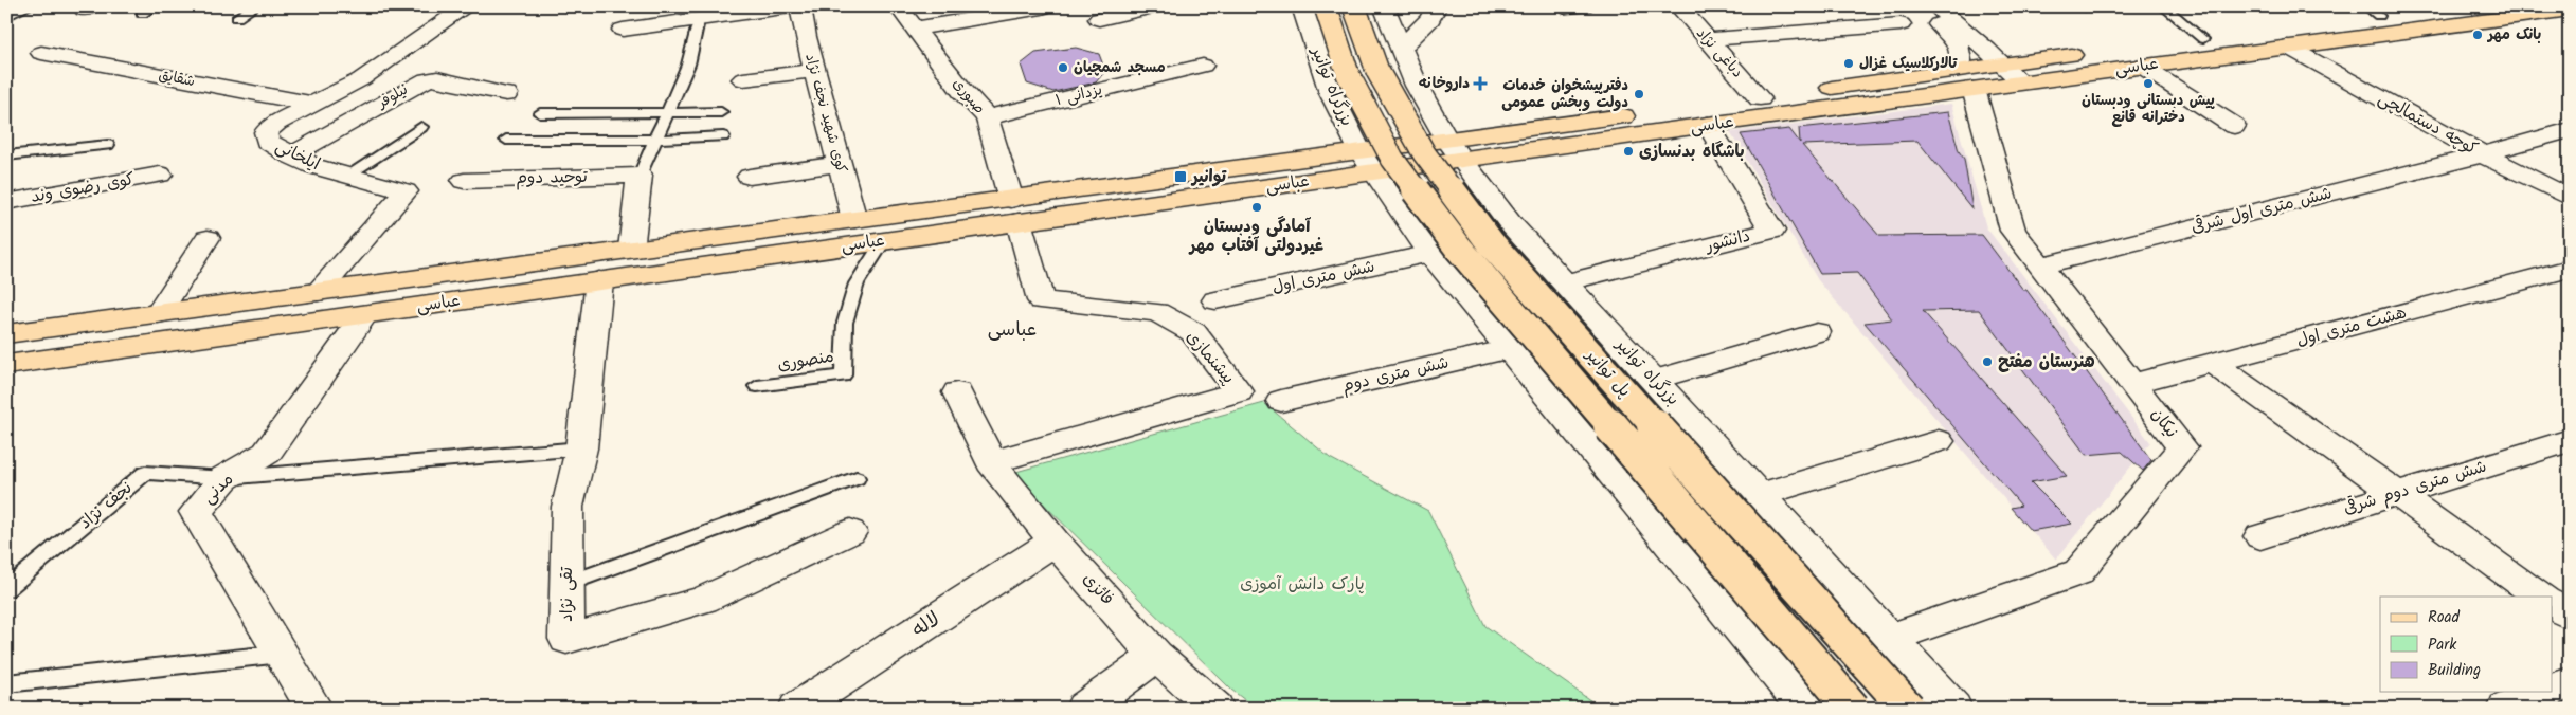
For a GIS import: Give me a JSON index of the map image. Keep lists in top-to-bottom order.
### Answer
{
  "streets": {
    "main road": ["عباسى", "پل توانیر"],
    "street": [
      "دباغی نژاد",
      "شقایق",
      "بزرگراه توانیر",
      "یزدانی ۱",
      "نیلوفر",
      "صبوری",
      "کوی شهید نجف نژاد",
      "کوچه دستمالچی",
      "ایلخانی",
      "توحید دوم",
      "کوی رضوی وند",
      "شش متری اول شرقی",
      "دانشور",
      "شش متری اول",
      "هشت متری اول",
      "پیشنمازی",
      "شش متری دوم",
      "نیکان",
      "شش متری دوم شرقی",
      "مدنی",
      "فائزی",
      "تقی نژاد",
      "لاله"
    ],
    "lane": ["منصوری", "نجف نژاد"]
  },
  "crossings": [
    ["دباغی نژاد", "عباسى"],
    ["عباسى", "بزرگراه توانیر"],
    ["عباسى", "صبوری"],
    ["عباسى", "کوی شهید نجف نژاد"],
    ["عباسى", "کوچه دستمالچی"],
    ["عباسى", "ایلخانی"],
    ["عباسى", "دانشور"],
    ["عباسى", "پیشنمازی"],
    ["عباسى", "منصوری"],
    ["عباسى", "نیکان"],
    ["عباسى", "مدنی"],
    ["عباسى", "تقی نژاد"],
    ["شقایق", "ایلخانی"],
    ["بزرگراه توانیر", "دانشور"],
    ["بزرگراه توانیر", "شش متری اول"],
    ["بزرگراه توانیر", "شش متری دوم"],
    ["بزرگراه توانیر", "نیکان"],
    ["یزدانی ۱", "صبوری"],
    ["نیلوفر", "ایلخانی"],
    ["صبوری", "پیشنمازی"],
    ["کوچه دستمالچی", "شش متری اول شرقی"],
    ["شش متری اول شرقی", "نیکان"],
    ["هشت متری اول", "نیکان"],
    ["پیشنمازی", "فائزی"],
    ["مدنی", "نجف نژاد"],
    ["نجف نژاد", "تقی نژاد"],
    ["فائزی", "لاله"]
  ],
  "districts": ["عباسی"],
  "parks": ["پارک دانش آموزی"],
  "places": {
    "other": [
      "بانک مهر",
      "تالارکلاسیک غزال",
      "مسجد شمچیان",
      "پیش دبستانی ودبستان دخترانه قانع",
      "دفترپیشخوان خدمات دولت وبخش عمومی",
      "باشگاه بدنسازی",
      "آمادگی ودبستان غیردولتی آفتاب مهر",
      "هنرستان مفتح"
    ],
    "health": ["داروخانه"],
    "transit": ["توانیر"]
  },
  "legend": ["Road", "Park", "Building"]
}
